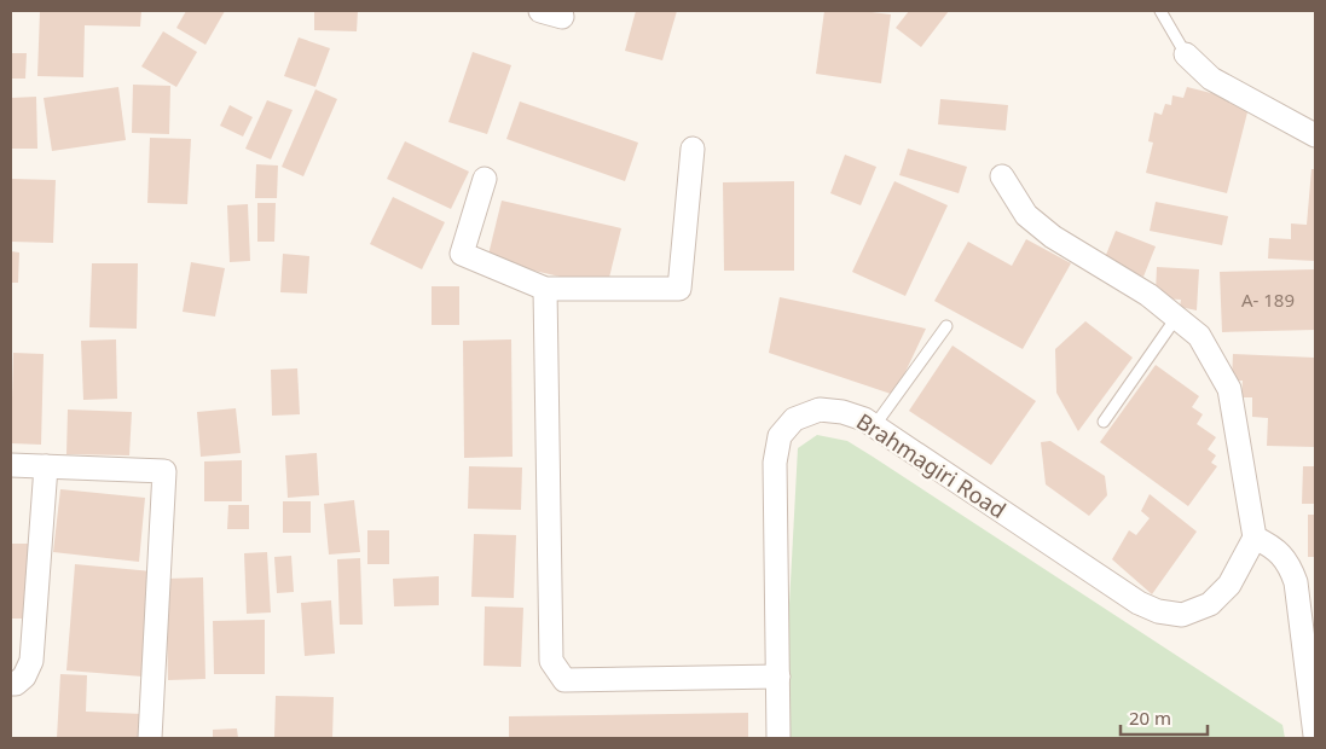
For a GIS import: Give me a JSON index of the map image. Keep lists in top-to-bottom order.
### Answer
{
  "streets": {
    "street": ["Brahmagiri Road"]
  },
  "house_numbers": ["A- 189"],
  "scale_bar": "20 m"
}
